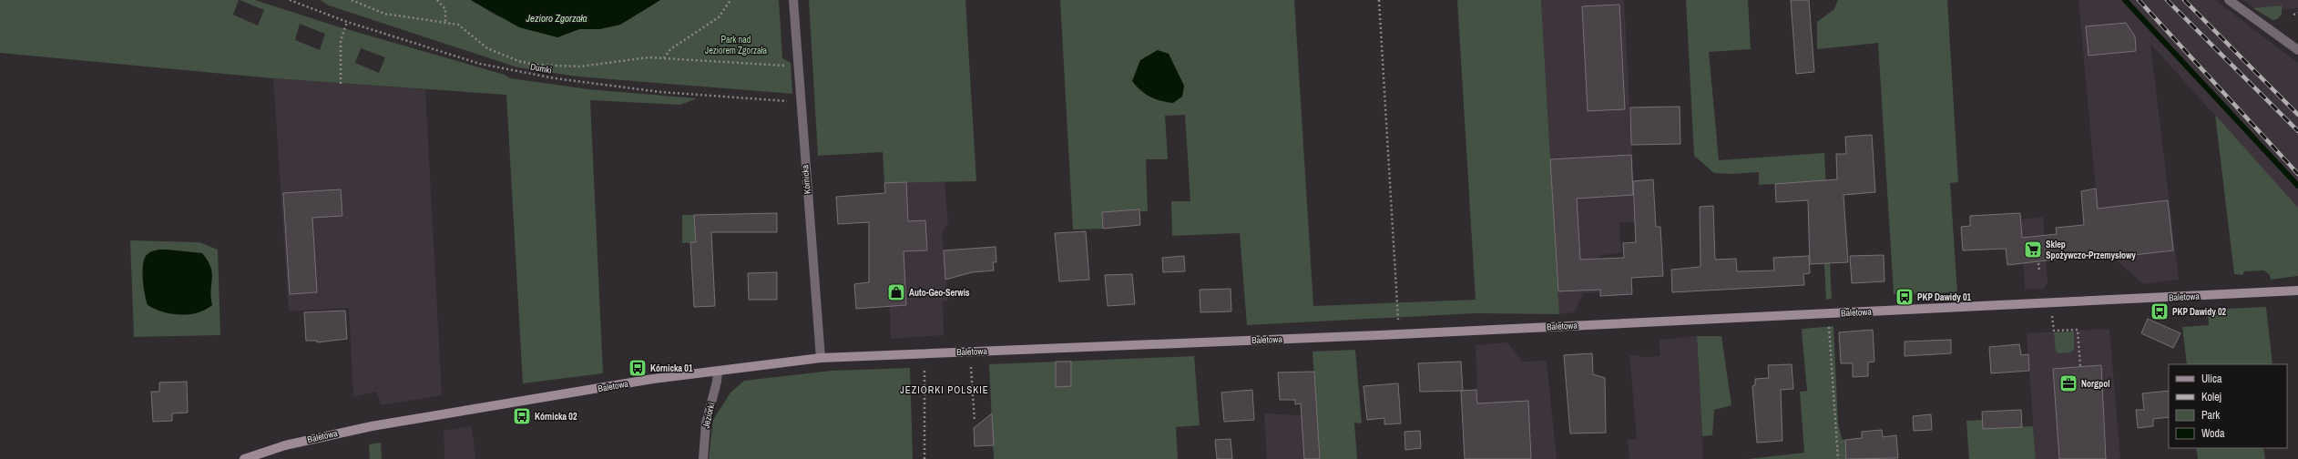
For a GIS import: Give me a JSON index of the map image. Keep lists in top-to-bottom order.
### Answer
{
  "streets": {
    "street": ["Kórnicka", "Baletowa", "Jeziorki"],
    "path": ["Dumki"]
  },
  "crossings": [
    ["Dumki", "Kórnicka"],
    ["Kórnicka", "Baletowa"],
    ["Baletowa", "Jeziorki"]
  ],
  "districts": ["JEZIORKI POLSKIE"],
  "water": ["Jezioro Zgorzała"],
  "parks": ["Park nad Jeziorem Zgorzała"],
  "places": {
    "supermarket": ["Sklep Spożywczo-Przemysłowy"],
    "shop": ["Auto-Geo-Serwis"],
    "bus stop": [
      "PKP Dawidy 01",
      "PKP Dawidy 02",
      "Kórnicka 01",
      "Kórnicka 02"
    ],
    "office": ["Norgpol"]
  },
  "legend": [
    "Ulica",
    "Kolej",
    "Park",
    "Woda"
  ]
}
